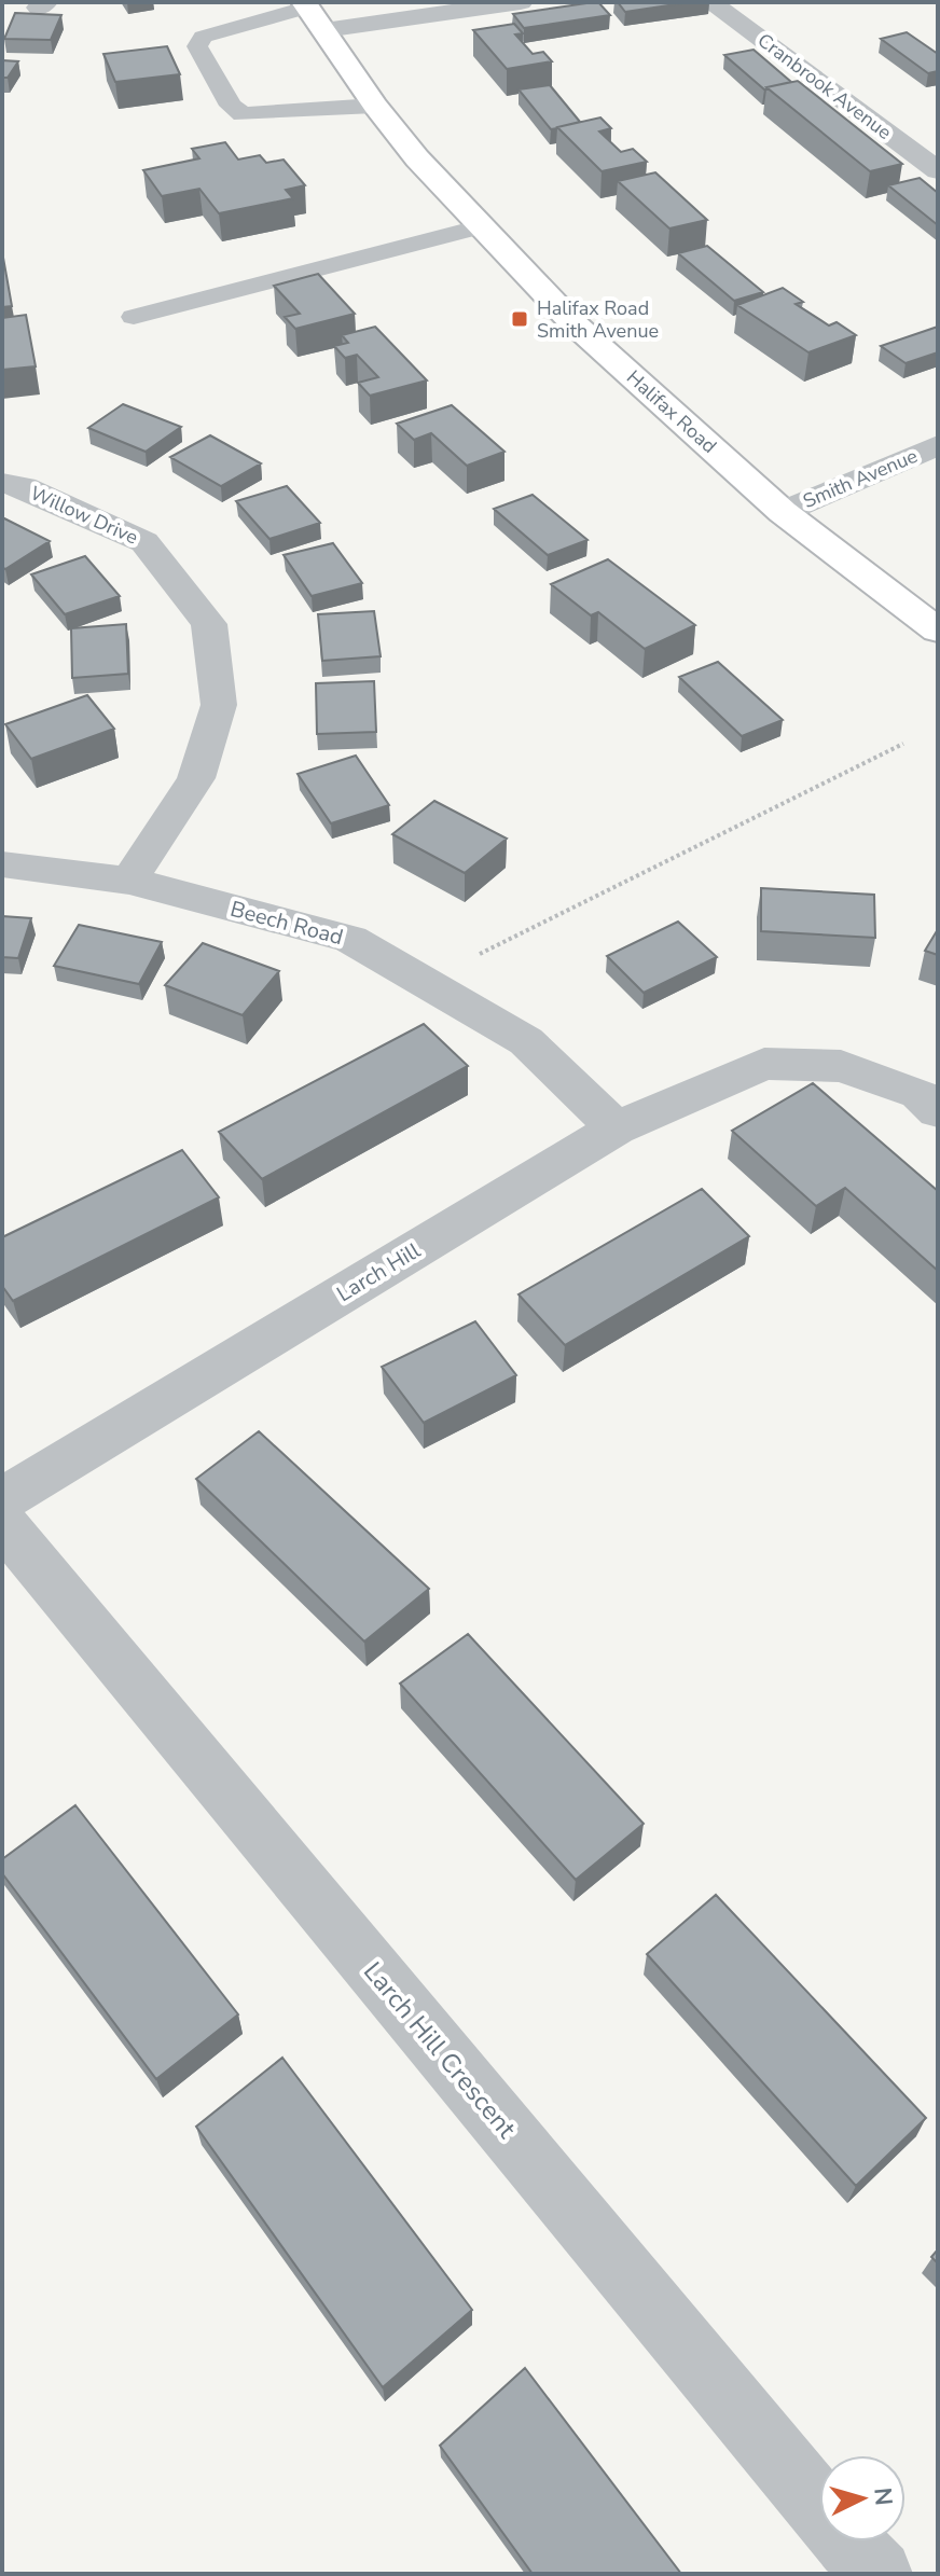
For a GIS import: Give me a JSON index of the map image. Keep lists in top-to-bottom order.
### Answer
{
  "streets": {
    "highway": ["Halifax Road"],
    "street": [
      "Cranbrook Avenue",
      "Smith Avenue",
      "Willow Drive",
      "Beech Road",
      "Larch Hill",
      "Larch Hill Crescent"
    ]
  },
  "crossings": [
    ["Halifax Road", "Smith Avenue"],
    ["Willow Drive", "Beech Road"],
    ["Beech Road", "Larch Hill"]
  ],
  "places": {
    "transit": ["Halifax Road Smith Avenue"]
  },
  "north": "right"
}
